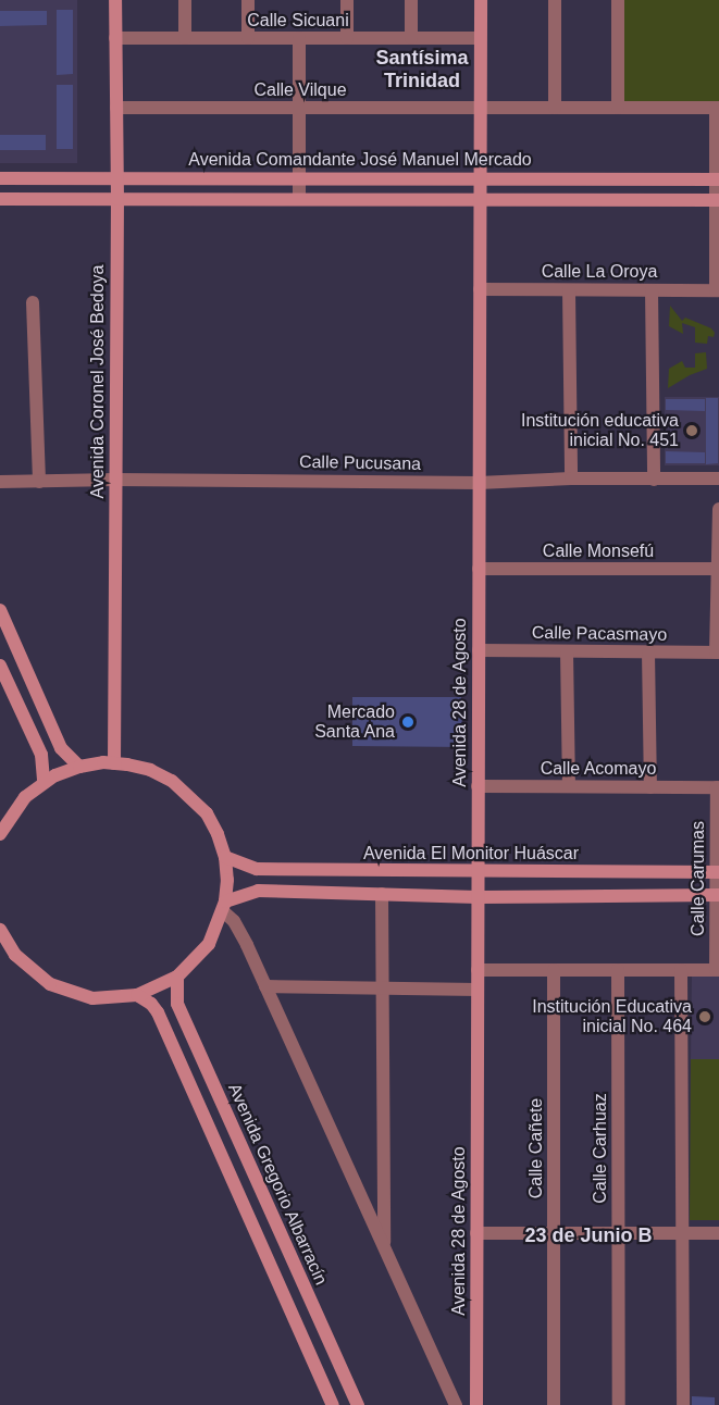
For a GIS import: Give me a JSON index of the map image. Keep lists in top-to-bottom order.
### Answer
{
  "streets": {
    "street": [
      "Calle Sicuani",
      "Calle Vilque",
      "Avenida Comandante José Manuel Mercado",
      "Calle La Oroya",
      "Avenida Coronel José Bedoya",
      "Calle Pucusana",
      "Calle Monsefú",
      "Calle Pacasmayo",
      "Avenida 28 de Agosto",
      "Calle Acomayo",
      "Avenida El Monitor Huáscar",
      "Calle Carumas",
      "Calle Cañete",
      "Calle Carhuaz",
      "Avenida Gregorio Albarracín"
    ]
  },
  "crossings": [
    ["Calle Sicuani", "Avenida Coronel José Bedoya"],
    ["Calle Sicuani", "Avenida 28 de Agosto"],
    ["Calle Vilque", "Avenida Coronel José Bedoya"],
    ["Calle Vilque", "Avenida 28 de Agosto"],
    ["Avenida Comandante José Manuel Mercado", "Avenida Coronel José Bedoya"],
    ["Avenida Comandante José Manuel Mercado", "Avenida 28 de Agosto"],
    ["Calle La Oroya", "Avenida 28 de Agosto"],
    ["Avenida Coronel José Bedoya", "Calle Pucusana"],
    ["Calle Pucusana", "Avenida 28 de Agosto"],
    ["Calle Monsefú", "Avenida 28 de Agosto"],
    ["Calle Pacasmayo", "Avenida 28 de Agosto"],
    ["Avenida 28 de Agosto", "Calle Acomayo"],
    ["Avenida 28 de Agosto", "Avenida El Monitor Huáscar"],
    ["Calle Acomayo", "Calle Carumas"],
    ["Avenida El Monitor Huáscar", "Calle Carumas"]
  ],
  "districts": ["Santísima Trinidad", "23 de Junio B"],
  "places": ["Institución educativa inicial No. 451", "Mercado Santa Ana", "Institución Educativa inicial No. 464"]
}
